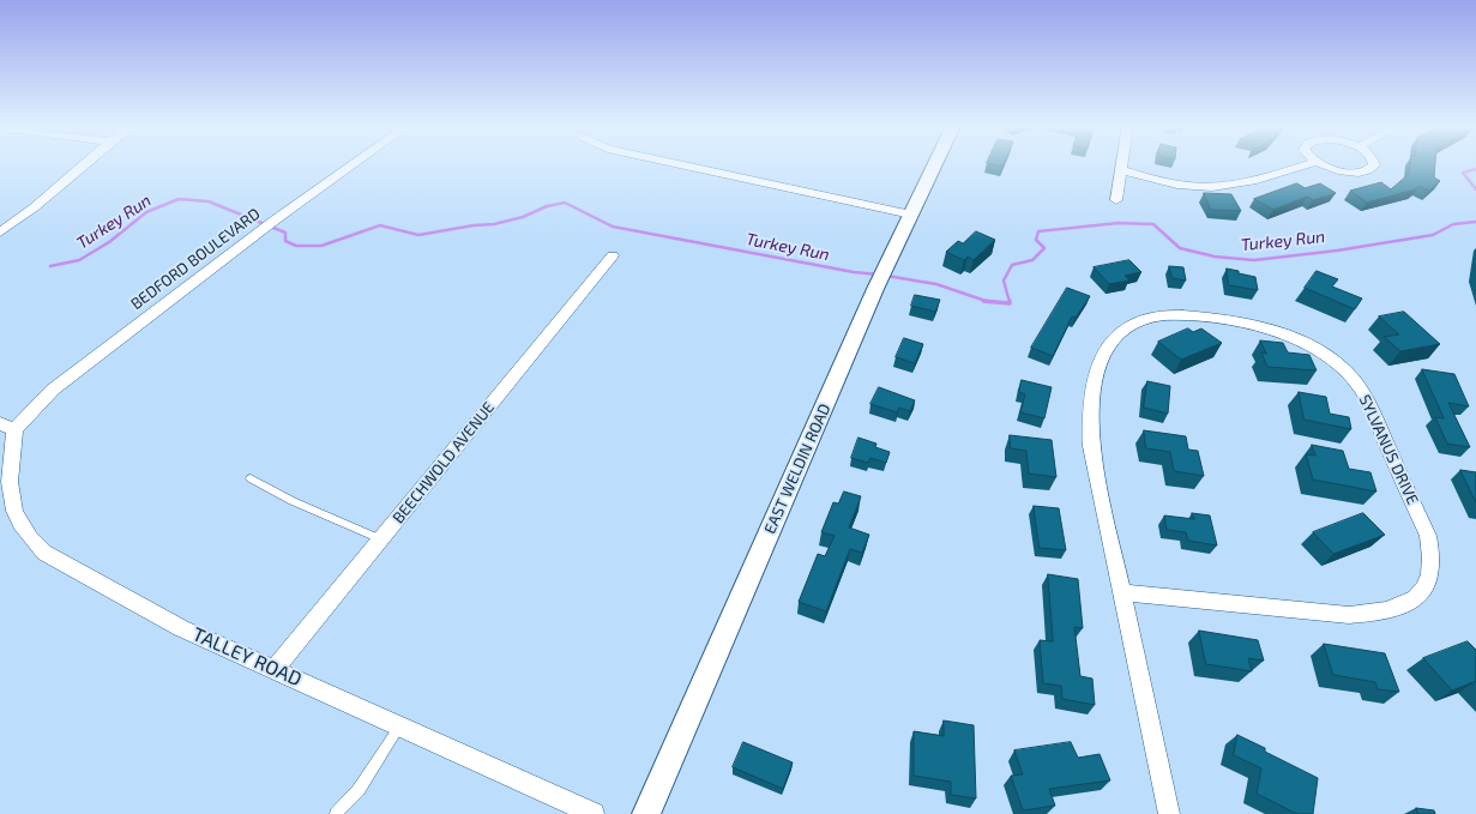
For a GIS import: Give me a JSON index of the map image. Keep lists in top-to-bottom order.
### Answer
{
  "streets": {
    "street": [
      "BEDFORD BOULEVARD",
      "SYLVANUS DRIVE",
      "BEECHWOLD AVENUE",
      "EAST WELDIN ROAD",
      "TALLEY ROAD"
    ]
  },
  "crossings": [
    ["BEDFORD BOULEVARD", "TALLEY ROAD"],
    ["BEECHWOLD AVENUE", "TALLEY ROAD"]
  ],
  "water": ["Turkey Run"]
}
